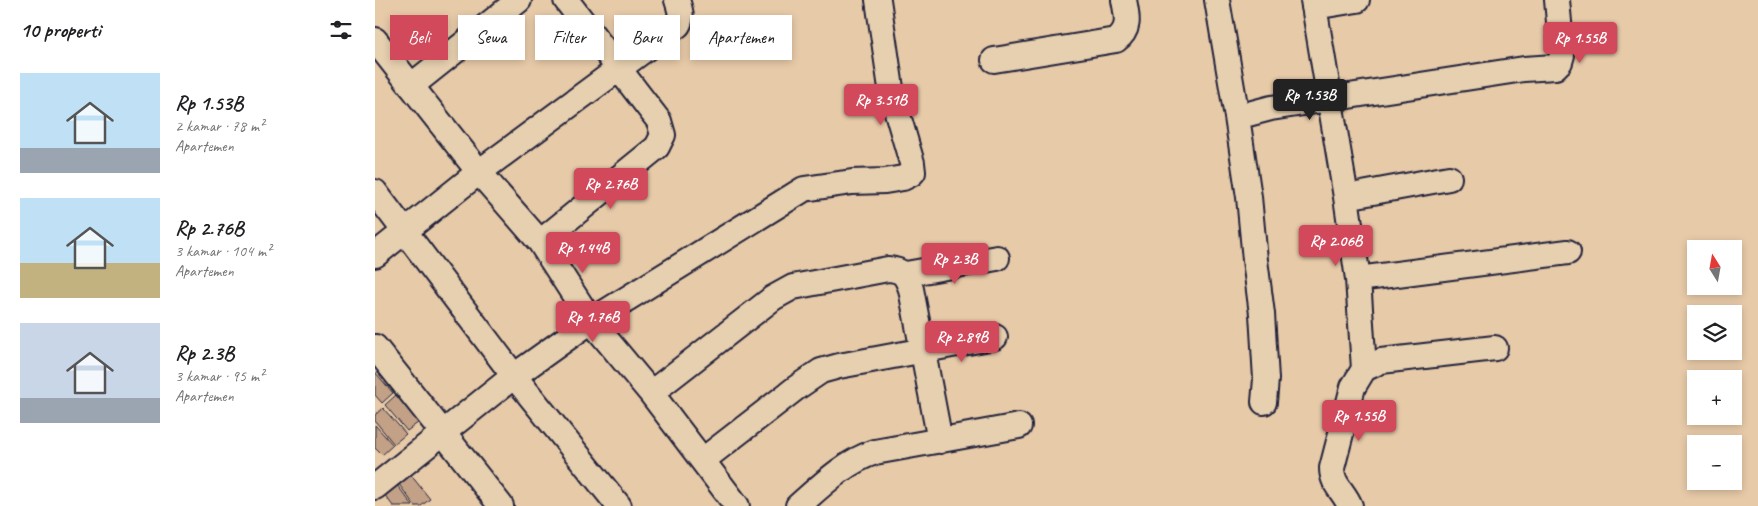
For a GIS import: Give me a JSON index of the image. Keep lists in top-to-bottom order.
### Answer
{
  "north": "top",
  "page": {
    "heading": "10 properti",
    "chip": [
      "Beli",
      "Sewa",
      "Filter",
      "Baru",
      "Apartemen"
    ],
    "price": [
      "Rp 1.55B",
      "Rp 1.53B",
      "Rp 3.51B",
      "Rp 2.76B",
      "Rp 2.06B",
      "Rp 1.44B",
      "Rp 2.3B",
      "Rp 1.76B",
      "Rp 2.89B",
      "Rp 1.55B"
    ],
    "list": [
      {
        "name": "Rp 1.53B",
        "note": "2 kamar · 78 m² · Apartemen"
      },
      {
        "name": "Rp 2.76B",
        "note": "3 kamar · 104 m² · Apartemen"
      },
      {
        "name": "Rp 2.3B",
        "note": "3 kamar · 95 m² · Apartemen"
      }
    ],
    "map_buttons": ["+", "−"]
  }
}
